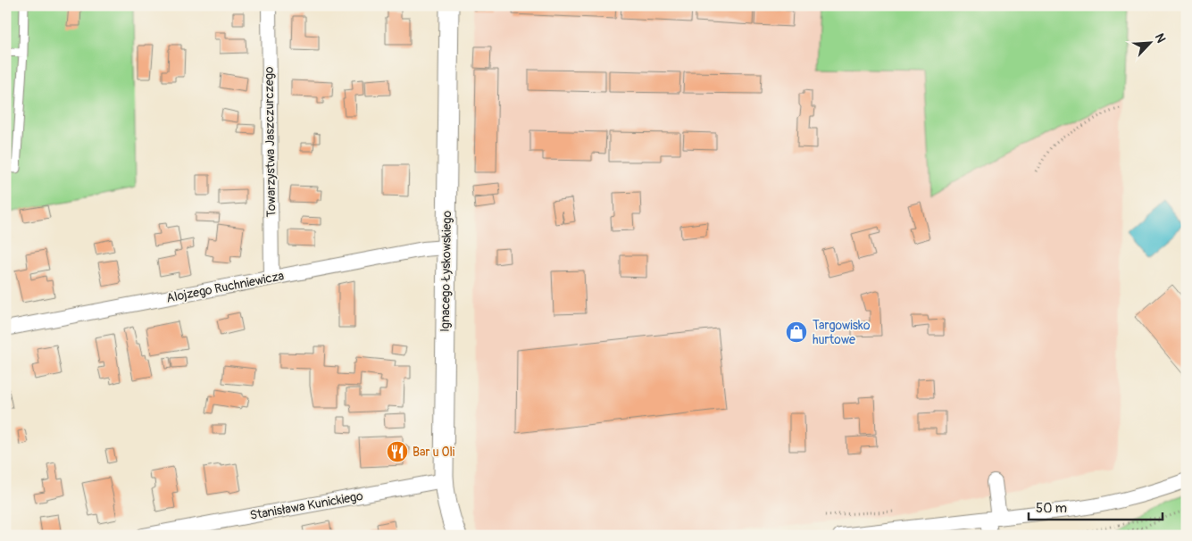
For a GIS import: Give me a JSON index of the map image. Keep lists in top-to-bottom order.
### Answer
{
  "streets": {
    "street": [
      "Towarzystwa Jaszczurczego",
      "Ignacego Łyskowskiego",
      "Alojzego Ruchniewicza",
      "Stanisława Kunickiego"
    ]
  },
  "crossings": [
    ["Towarzystwa Jaszczurczego", "Alojzego Ruchniewicza"],
    ["Ignacego Łyskowskiego", "Alojzego Ruchniewicza"],
    ["Ignacego Łyskowskiego", "Stanisława Kunickiego"]
  ],
  "places": {
    "shop": ["Targowisko hurtowe"],
    "restaurant": ["Bar u Oli"]
  },
  "scale_bar": "50 m",
  "north": "top right"
}
